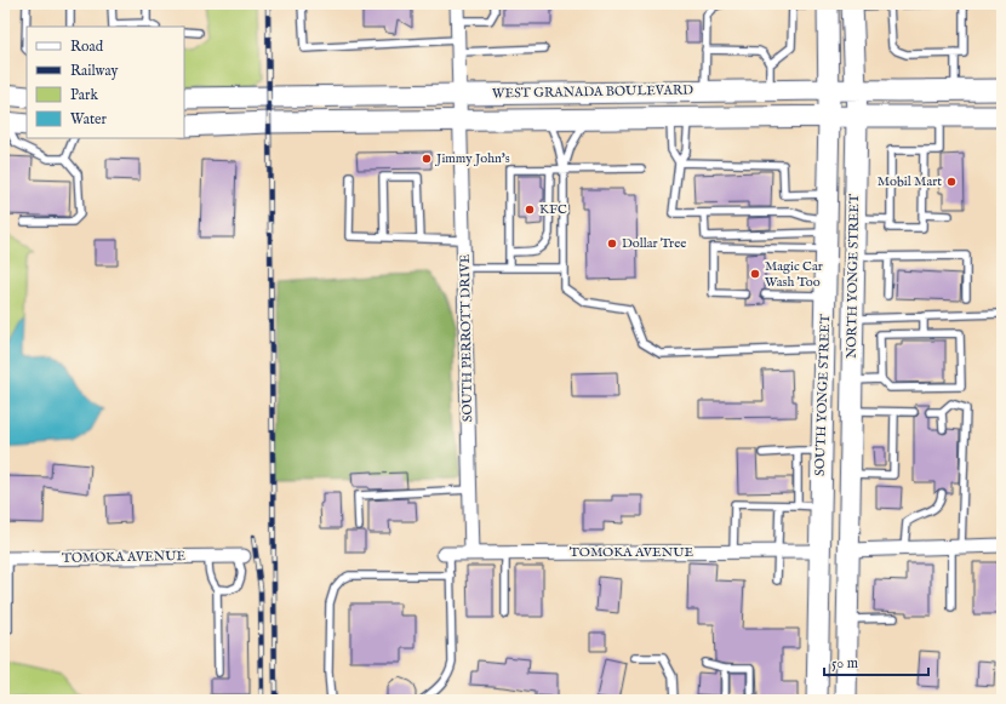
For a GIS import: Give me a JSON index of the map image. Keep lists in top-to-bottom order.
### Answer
{
  "streets": {
    "main road": ["WEST GRANADA BOULEVARD", "NORTH YONGE STREET", "SOUTH YONGE STREET"],
    "street": ["SOUTH PERROTT DRIVE", "TOMOKA AVENUE"]
  },
  "crossings": [
    ["WEST GRANADA BOULEVARD", "NORTH YONGE STREET"],
    ["WEST GRANADA BOULEVARD", "SOUTH PERROTT DRIVE"],
    ["WEST GRANADA BOULEVARD", "SOUTH YONGE STREET"],
    ["SOUTH PERROTT DRIVE", "TOMOKA AVENUE"],
    ["SOUTH YONGE STREET", "TOMOKA AVENUE"]
  ],
  "places": [
    "Jimmy John's",
    "Mobil Mart",
    "KFC",
    "Dollar Tree",
    "Magic Car Wash Too"
  ],
  "legend": [
    "Road",
    "Railway",
    "Park",
    "Water"
  ],
  "scale_bar": "50 m"
}
